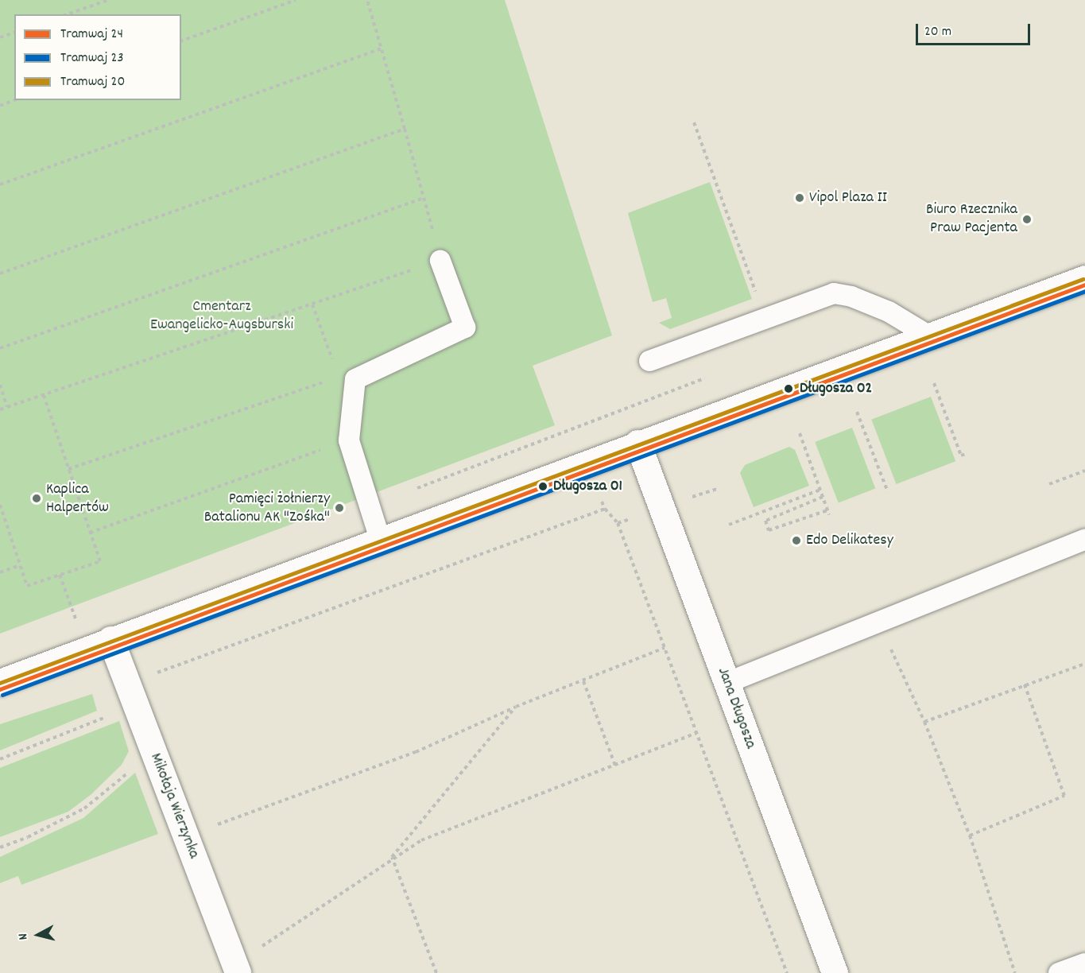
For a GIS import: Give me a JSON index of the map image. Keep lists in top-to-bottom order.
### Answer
{
  "streets": {
    "street": ["Jana Długosza", "Mikołaja Wierzynka"]
  },
  "parks": ["Cmentarz Ewangelicko-Augsburski"],
  "places": [
    "Vipol Plaza II",
    "Biuro Rzecznika Praw Pacjenta",
    "Długosza 02",
    "Długosza 01",
    "Kaplica Halpertów",
    "Pamięci żołnierzy Batalionu AK \"Zośka\"",
    "Edo Delikatesy"
  ],
  "lines": ["tram line 20", "tram line 24", "tram line 23"],
  "legend": ["Tramwaj 24", "Tramwaj 23", "Tramwaj 20"],
  "scale_bar": "20 m",
  "north": "left"
}
